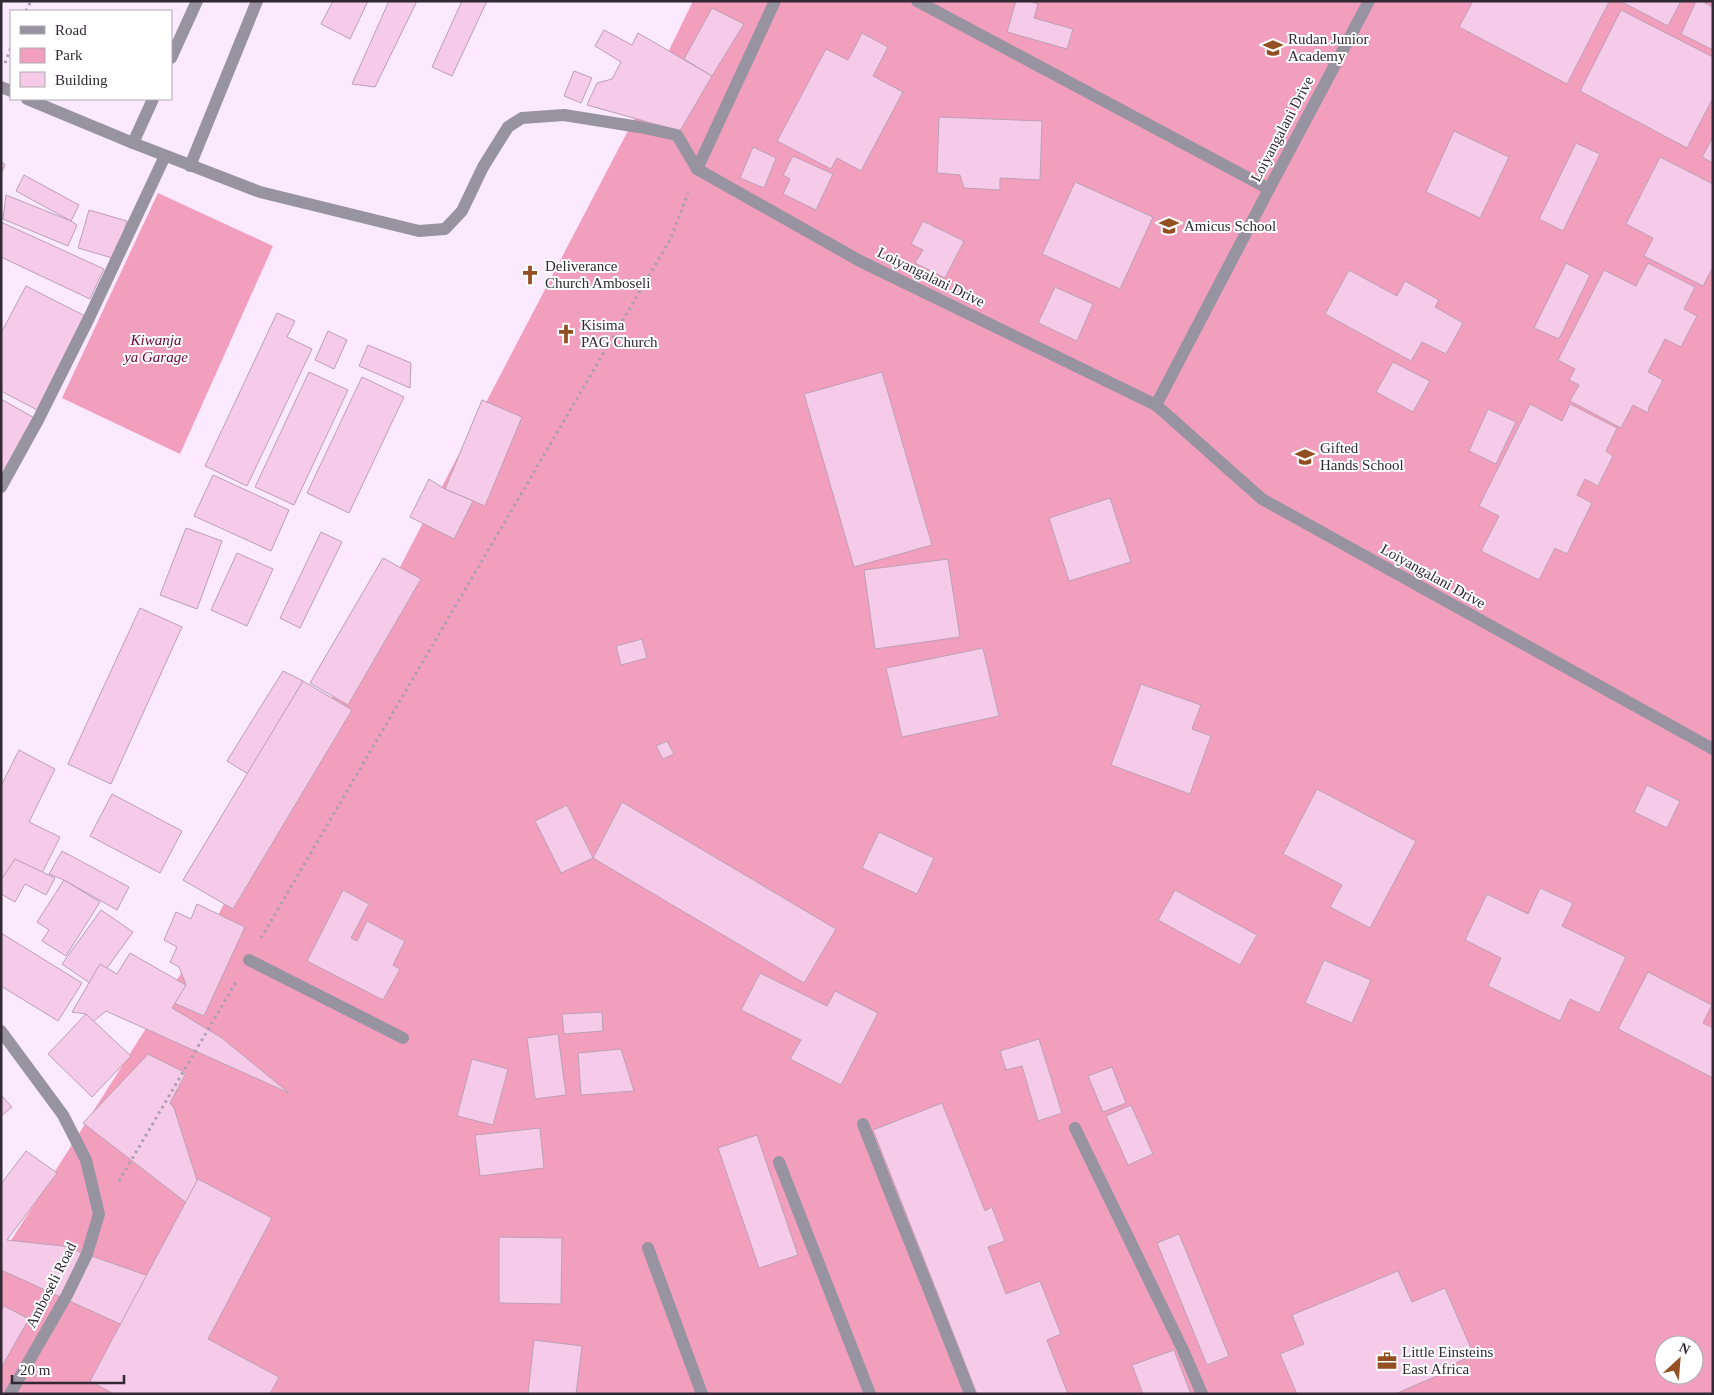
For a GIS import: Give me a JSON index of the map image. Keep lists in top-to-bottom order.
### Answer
{
  "streets": {
    "street": ["Loiyangalani Drive", "Amboseli Road"]
  },
  "parks": ["Kiwanja ya Garage"],
  "places": {
    "school or university": ["Rudan Junior Academy", "Amicus School", "Gifted Hands School"],
    "church": ["Deliverance Church Amboseli", "Kisima PAG Church"],
    "office": ["Little Einsteins East Africa"]
  },
  "legend": ["Road", "Park", "Building"],
  "scale_bar": "20 m",
  "north": "top right"
}
